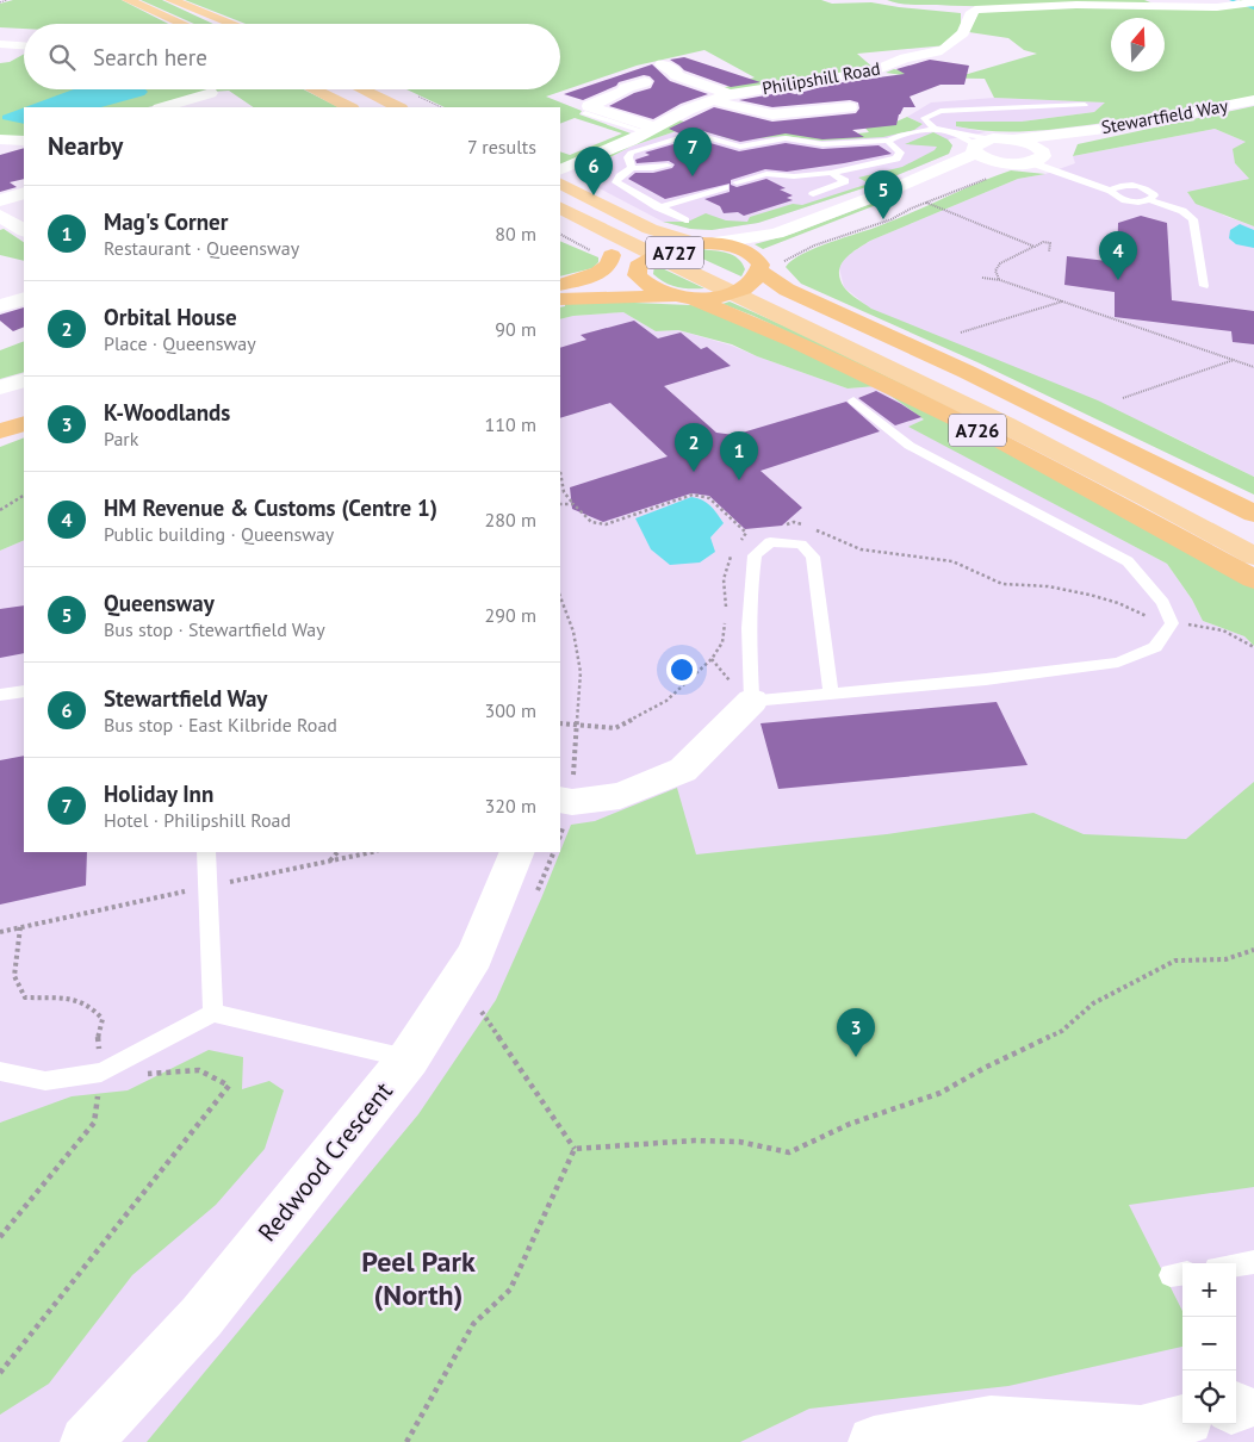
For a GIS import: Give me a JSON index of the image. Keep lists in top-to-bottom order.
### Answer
{
  "streets": {
    "highway": ["A726"],
    "main road": ["A727"],
    "street": ["Philipshill Road", "Stewartfield Way", "Redwood Crescent"]
  },
  "districts": ["Peel Park (North)"],
  "north": "top",
  "page": {
    "search": "Search here",
    "heading": ["Nearby", "7 results"],
    "pins": [
      "7",
      "6",
      "5",
      "4",
      "2",
      "1",
      "3"
    ],
    "list": [
      {
        "mark": "1",
        "name": "Mag's Corner",
        "note": "Restaurant · Queensway",
        "value": "80 m"
      },
      {
        "mark": "2",
        "name": "Orbital House",
        "note": "Place · Queensway",
        "value": "90 m"
      },
      {
        "mark": "3",
        "name": "K-Woodlands",
        "note": "Park",
        "value": "110 m"
      },
      {
        "mark": "4",
        "name": "HM Revenue & Customs (Centre 1)",
        "note": "Public building · Queensway",
        "value": "280 m"
      },
      {
        "mark": "5",
        "name": "Queensway",
        "note": "Bus stop · Stewartfield Way",
        "value": "290 m"
      },
      {
        "mark": "6",
        "name": "Stewartfield Way",
        "note": "Bus stop · East Kilbride Road",
        "value": "300 m"
      },
      {
        "mark": "7",
        "name": "Holiday Inn",
        "note": "Hotel · Philipshill Road",
        "value": "320 m"
      }
    ],
    "map_buttons": ["+", "−"]
  }
}
